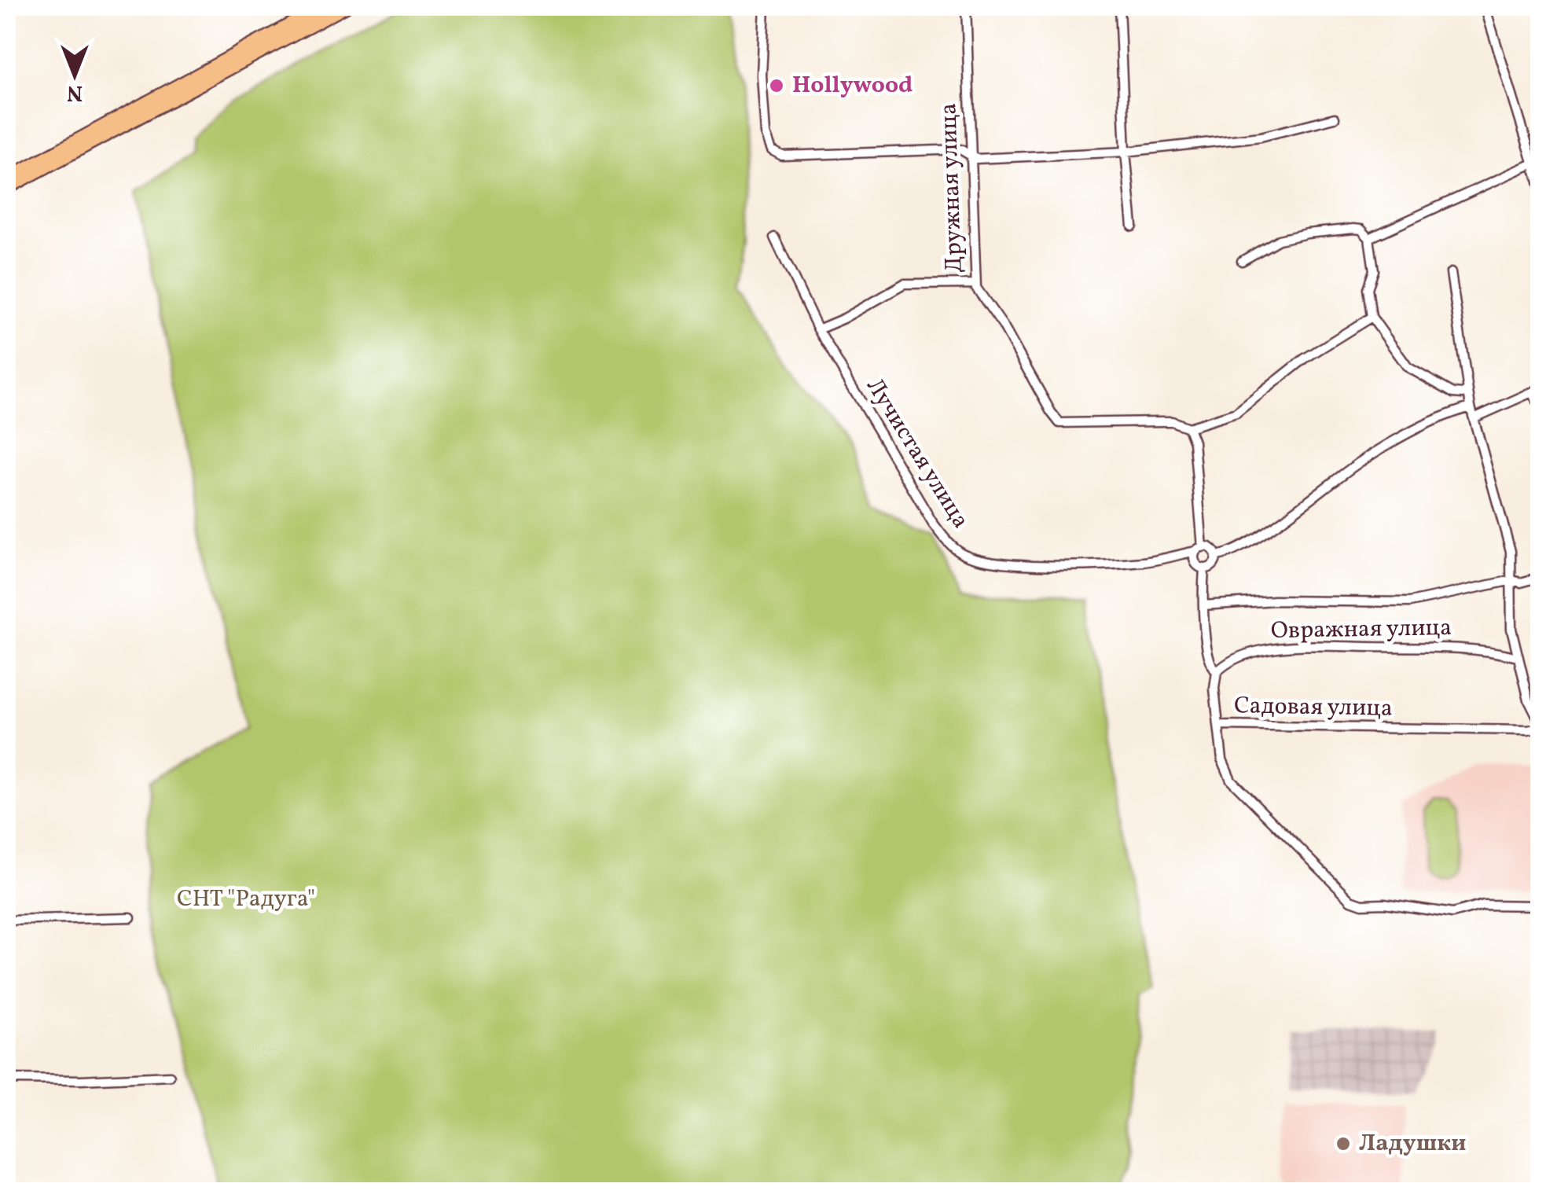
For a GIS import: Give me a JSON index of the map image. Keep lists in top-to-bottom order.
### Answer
{
  "streets": {
    "street": [
      "Дружная улица",
      "Лучистая улица",
      "Овражная улица",
      "Садовая улица"
    ]
  },
  "parks": ["СНТ \"Радуга\""],
  "places": ["Hollywood", "Ладушки"],
  "north": "bottom"
}
